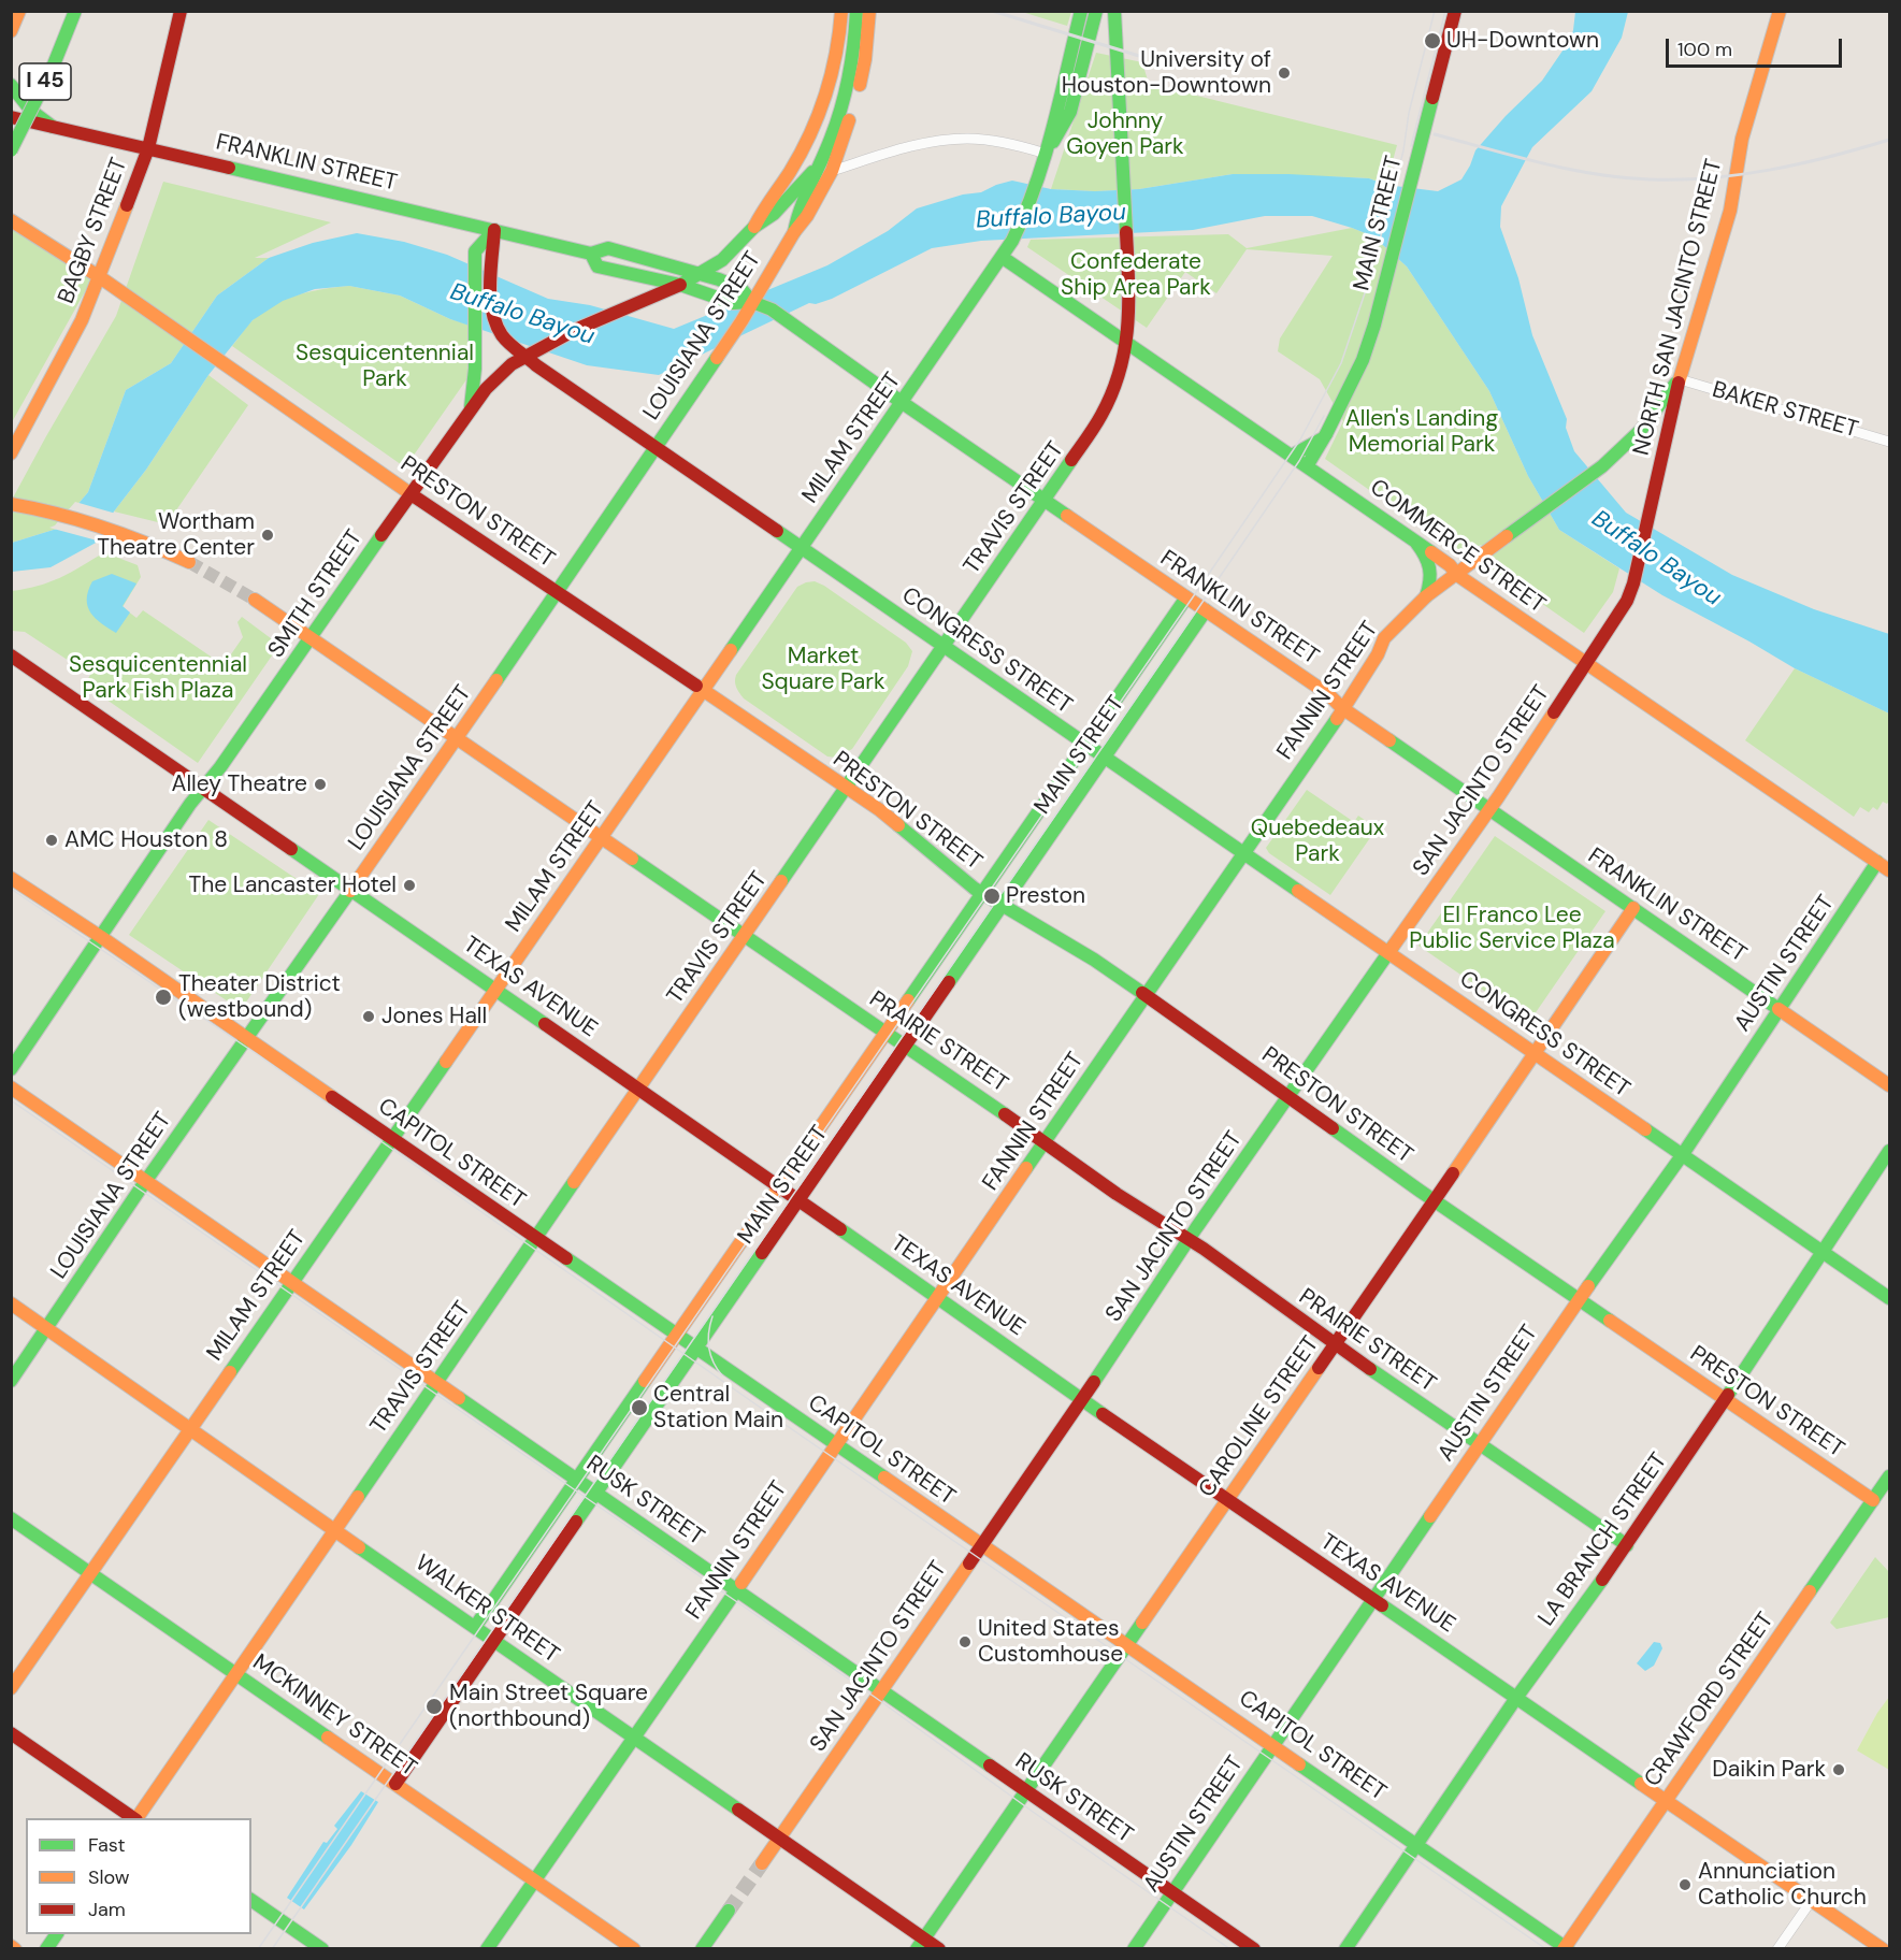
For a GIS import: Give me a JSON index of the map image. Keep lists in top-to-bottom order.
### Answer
{
  "streets": {
    "main road": [
      "I 45",
      "FRANKLIN STREET",
      "MAIN STREET",
      "BAGBY STREET",
      "NORTH SAN JACINTO STREET",
      "LOUISIANA STREET",
      "MILAM STREET",
      "TRAVIS STREET",
      "PRESTON STREET",
      "COMMERCE STREET",
      "SMITH STREET",
      "CONGRESS STREET",
      "FANNIN STREET",
      "SAN JACINTO STREET",
      "AUSTIN STREET",
      "TEXAS AVENUE",
      "PRAIRIE STREET",
      "CAPITOL STREET",
      "CAROLINE STREET",
      "RUSK STREET",
      "LA BRANCH STREET",
      "WALKER STREET",
      "CRAWFORD STREET",
      "MCKINNEY STREET"
    ],
    "street": ["BAKER STREET"]
  },
  "crossings": [
    ["FRANKLIN STREET", "MAIN STREET"],
    ["FRANKLIN STREET", "BAGBY STREET"],
    ["FRANKLIN STREET", "LOUISIANA STREET"],
    ["FRANKLIN STREET", "MILAM STREET"],
    ["FRANKLIN STREET", "TRAVIS STREET"],
    ["FRANKLIN STREET", "SMITH STREET"],
    ["FRANKLIN STREET", "CONGRESS STREET"],
    ["FRANKLIN STREET", "FANNIN STREET"],
    ["FRANKLIN STREET", "SAN JACINTO STREET"],
    ["FRANKLIN STREET", "AUSTIN STREET"],
    ["FRANKLIN STREET", "CAROLINE STREET"],
    ["MAIN STREET", "PRESTON STREET"],
    ["MAIN STREET", "COMMERCE STREET"],
    ["MAIN STREET", "CONGRESS STREET"],
    ["MAIN STREET", "TEXAS AVENUE"],
    ["MAIN STREET", "PRAIRIE STREET"],
    ["MAIN STREET", "CAPITOL STREET"],
    ["MAIN STREET", "RUSK STREET"],
    ["MAIN STREET", "WALKER STREET"],
    ["MAIN STREET", "MCKINNEY STREET"],
    ["BAGBY STREET", "PRESTON STREET"],
    ["NORTH SAN JACINTO STREET", "BAKER STREET"],
    ["NORTH SAN JACINTO STREET", "FANNIN STREET"],
    ["NORTH SAN JACINTO STREET", "SAN JACINTO STREET"],
    ["LOUISIANA STREET", "PRESTON STREET"],
    ["LOUISIANA STREET", "CONGRESS STREET"],
    ["LOUISIANA STREET", "TEXAS AVENUE"],
    ["LOUISIANA STREET", "PRAIRIE STREET"],
    ["LOUISIANA STREET", "CAPITOL STREET"],
    ["LOUISIANA STREET", "RUSK STREET"],
    ["LOUISIANA STREET", "WALKER STREET"],
    ["BAKER STREET", "FANNIN STREET"],
    ["MILAM STREET", "PRESTON STREET"],
    ["MILAM STREET", "COMMERCE STREET"],
    ["MILAM STREET", "CONGRESS STREET"],
    ["MILAM STREET", "TEXAS AVENUE"],
    ["MILAM STREET", "PRAIRIE STREET"],
    ["MILAM STREET", "CAPITOL STREET"],
    ["MILAM STREET", "RUSK STREET"],
    ["MILAM STREET", "WALKER STREET"],
    ["MILAM STREET", "MCKINNEY STREET"],
    ["TRAVIS STREET", "PRESTON STREET"],
    ["TRAVIS STREET", "COMMERCE STREET"],
    ["TRAVIS STREET", "CONGRESS STREET"],
    ["TRAVIS STREET", "TEXAS AVENUE"],
    ["TRAVIS STREET", "PRAIRIE STREET"],
    ["TRAVIS STREET", "CAPITOL STREET"],
    ["TRAVIS STREET", "RUSK STREET"],
    ["TRAVIS STREET", "WALKER STREET"],
    ["TRAVIS STREET", "MCKINNEY STREET"],
    ["PRESTON STREET", "SMITH STREET"],
    ["PRESTON STREET", "FANNIN STREET"],
    ["PRESTON STREET", "SAN JACINTO STREET"],
    ["PRESTON STREET", "AUSTIN STREET"],
    ["PRESTON STREET", "CAROLINE STREET"],
    ["PRESTON STREET", "LA BRANCH STREET"],
    ["PRESTON STREET", "CRAWFORD STREET"],
    ["COMMERCE STREET", "FANNIN STREET"],
    ["COMMERCE STREET", "SAN JACINTO STREET"],
    ["COMMERCE STREET", "AUSTIN STREET"],
    ["SMITH STREET", "CONGRESS STREET"],
    ["SMITH STREET", "TEXAS AVENUE"],
    ["SMITH STREET", "PRAIRIE STREET"],
    ["SMITH STREET", "CAPITOL STREET"],
    ["CONGRESS STREET", "FANNIN STREET"],
    ["CONGRESS STREET", "SAN JACINTO STREET"],
    ["CONGRESS STREET", "AUSTIN STREET"],
    ["CONGRESS STREET", "CAROLINE STREET"],
    ["CONGRESS STREET", "LA BRANCH STREET"],
    ["FANNIN STREET", "TEXAS AVENUE"],
    ["FANNIN STREET", "PRAIRIE STREET"],
    ["FANNIN STREET", "CAPITOL STREET"],
    ["FANNIN STREET", "RUSK STREET"],
    ["FANNIN STREET", "WALKER STREET"],
    ["FANNIN STREET", "MCKINNEY STREET"],
    ["SAN JACINTO STREET", "TEXAS AVENUE"],
    ["SAN JACINTO STREET", "PRAIRIE STREET"],
    ["SAN JACINTO STREET", "CAPITOL STREET"],
    ["SAN JACINTO STREET", "RUSK STREET"],
    ["SAN JACINTO STREET", "WALKER STREET"],
    ["AUSTIN STREET", "TEXAS AVENUE"],
    ["AUSTIN STREET", "PRAIRIE STREET"],
    ["AUSTIN STREET", "CAPITOL STREET"],
    ["AUSTIN STREET", "RUSK STREET"],
    ["TEXAS AVENUE", "CAROLINE STREET"],
    ["TEXAS AVENUE", "LA BRANCH STREET"],
    ["TEXAS AVENUE", "CRAWFORD STREET"],
    ["PRAIRIE STREET", "CAROLINE STREET"],
    ["PRAIRIE STREET", "LA BRANCH STREET"],
    ["CAPITOL STREET", "CAROLINE STREET"],
    ["CAPITOL STREET", "LA BRANCH STREET"],
    ["CAPITOL STREET", "CRAWFORD STREET"],
    ["CAROLINE STREET", "RUSK STREET"],
    ["CAROLINE STREET", "WALKER STREET"]
  ],
  "water": ["Buffalo Bayou"],
  "parks": [
    "Johnny Goyen Park",
    "Confederate Ship Area Park",
    "Sesquicentennial Park",
    "Allen's Landing Memorial Park",
    "Market Square Park",
    "Sesquicentennial Park Fish Plaza",
    "Quebedeaux Park",
    "El Franco Lee Public Service Plaza"
  ],
  "places": [
    "UH-Downtown",
    "University of Houston-Downtown",
    "Wortham Theatre Center",
    "Alley Theatre",
    "AMC Houston 8",
    "The Lancaster Hotel",
    "Preston",
    "Theater District (westbound)",
    "Jones Hall",
    "Central Station Main",
    "United States Customhouse",
    "Main Street Square (northbound)",
    "Daikin Park",
    "Annunciation Catholic Church"
  ],
  "legend": ["Fast", "Slow", "Jam"],
  "scale_bar": "100 m"
}
